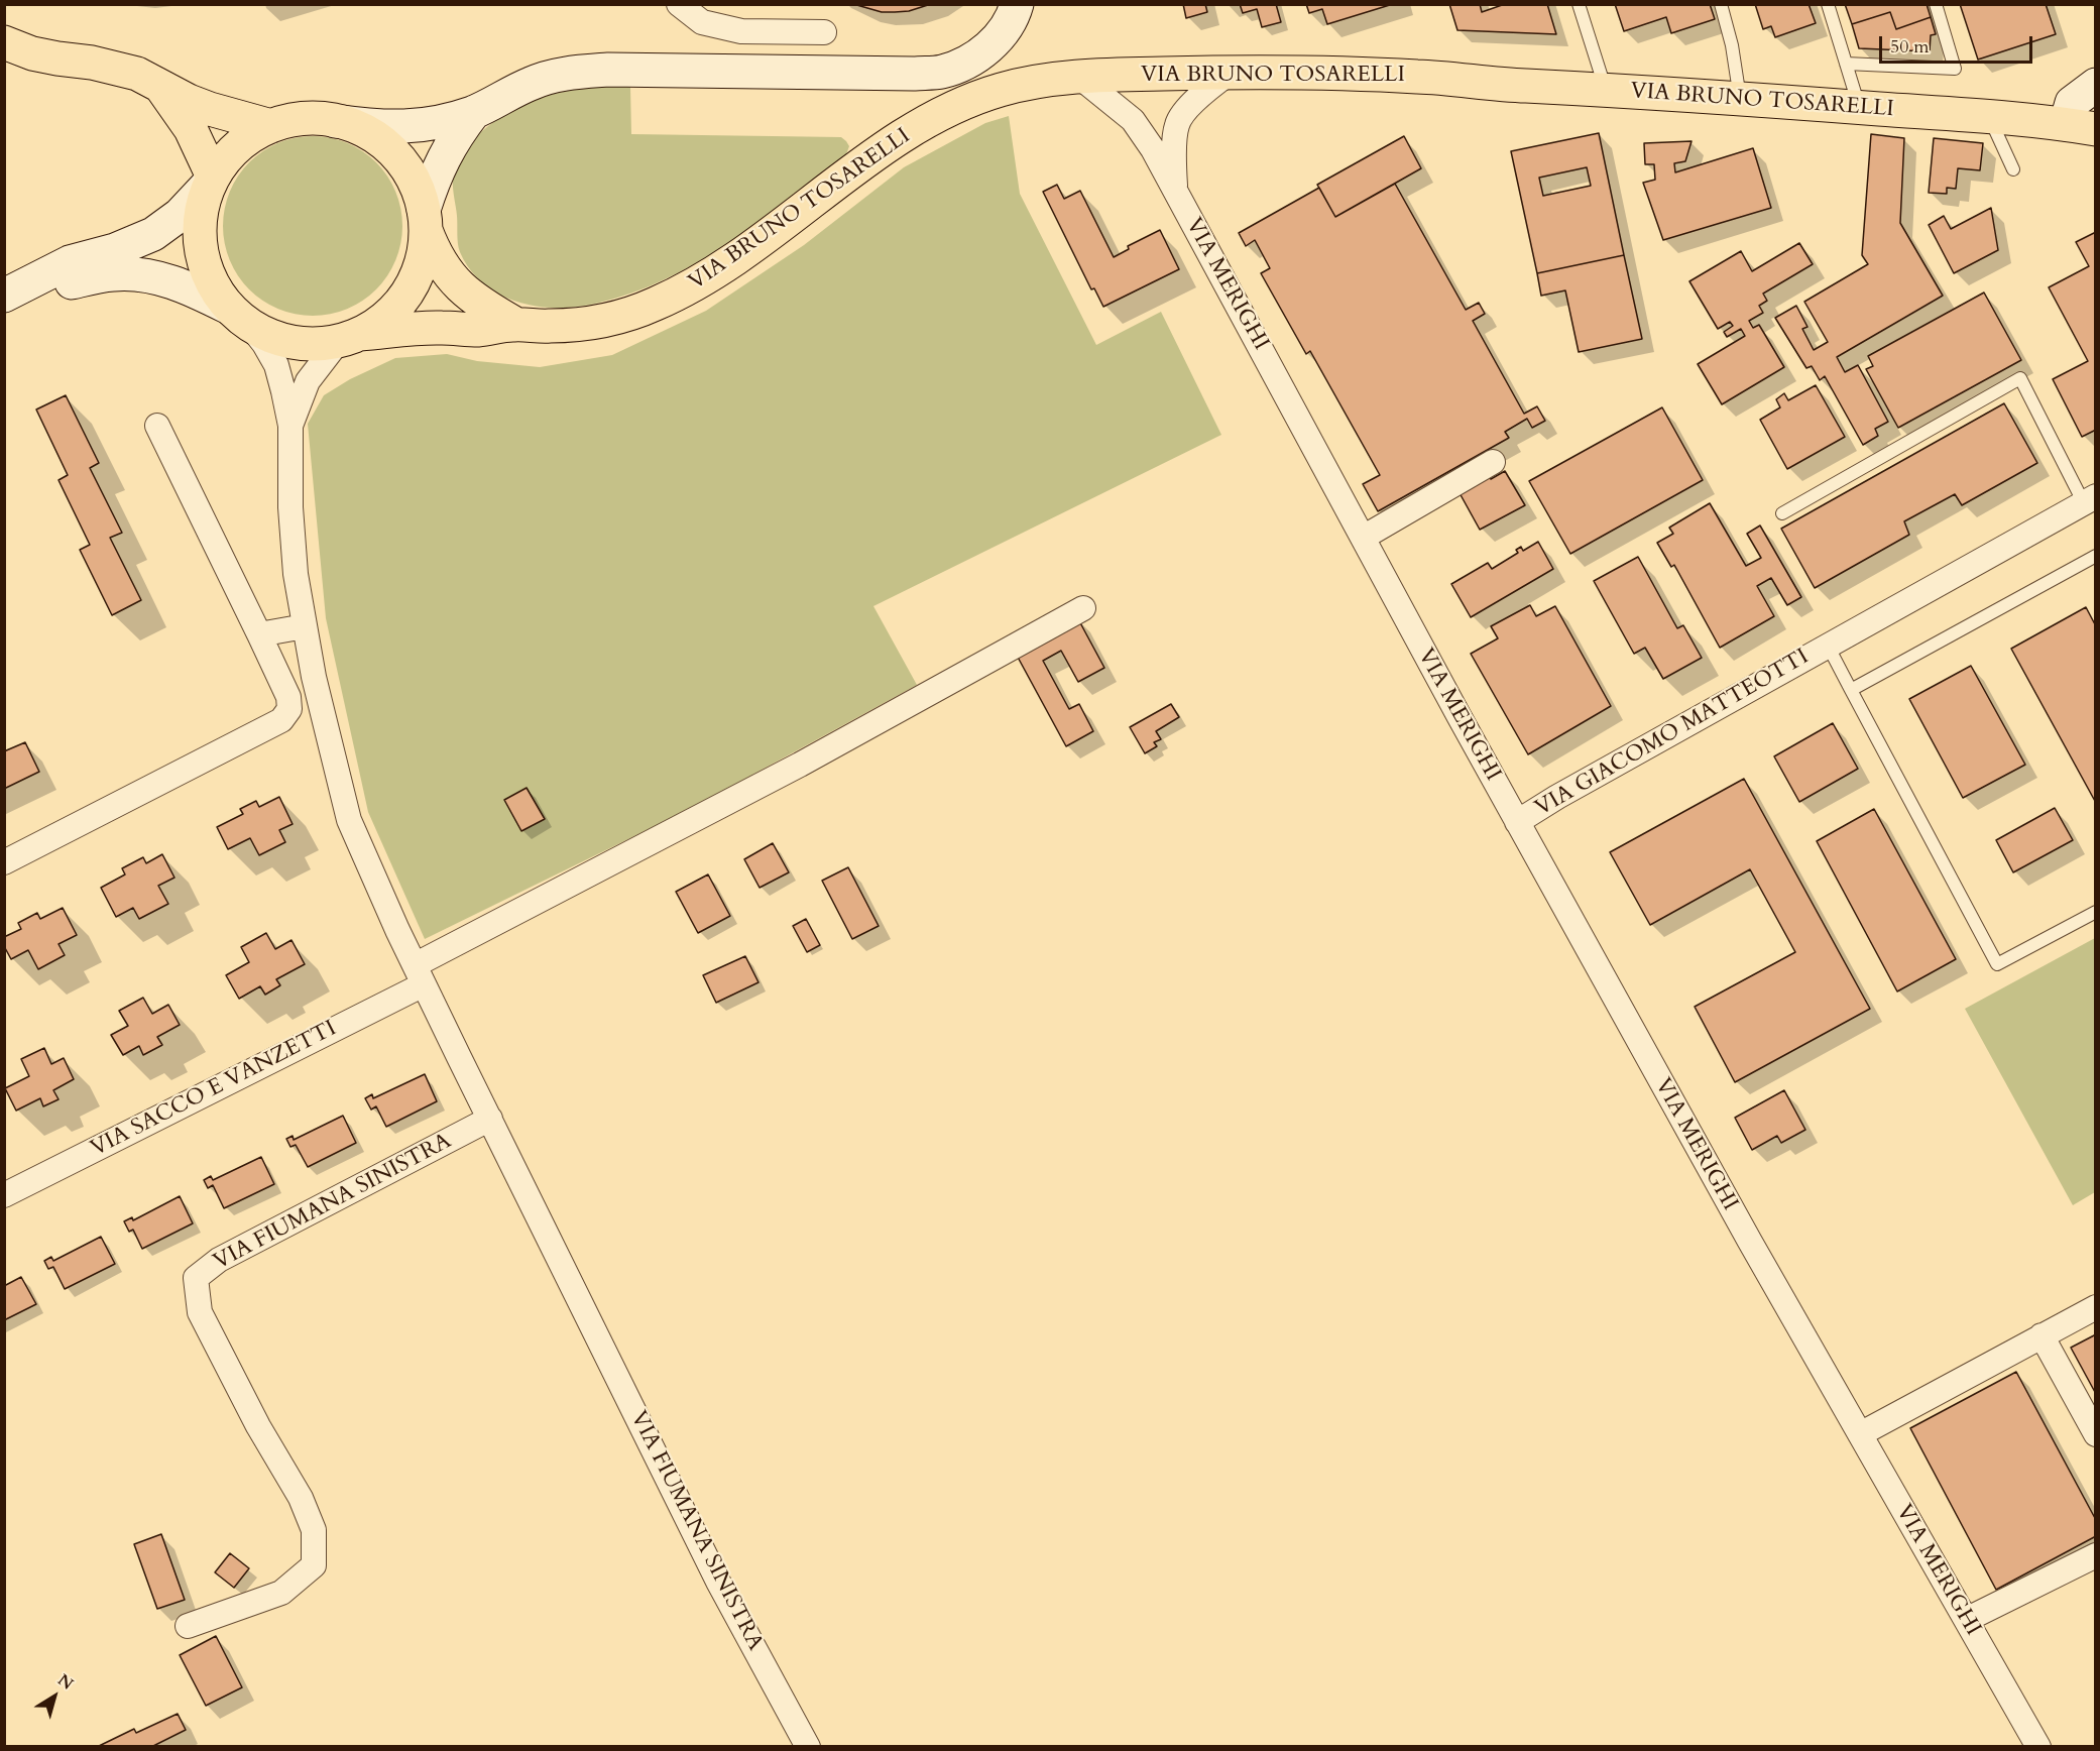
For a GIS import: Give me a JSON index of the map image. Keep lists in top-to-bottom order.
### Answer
{
  "streets": {
    "main road": ["VIA BRUNO TOSARELLI"],
    "street": [
      "VIA MERIGHI",
      "VIA GIACOMO MATTEOTTI",
      "VIA SACCO E VANZETTI",
      "VIA FIUMANA SINISTRA"
    ]
  },
  "crossings": [
    ["VIA BRUNO TOSARELLI", "VIA MERIGHI"],
    ["VIA BRUNO TOSARELLI", "VIA FIUMANA SINISTRA"],
    ["VIA MERIGHI", "VIA GIACOMO MATTEOTTI"],
    ["VIA SACCO E VANZETTI", "VIA FIUMANA SINISTRA"]
  ],
  "scale_bar": "50 m",
  "north": "top right"
}
